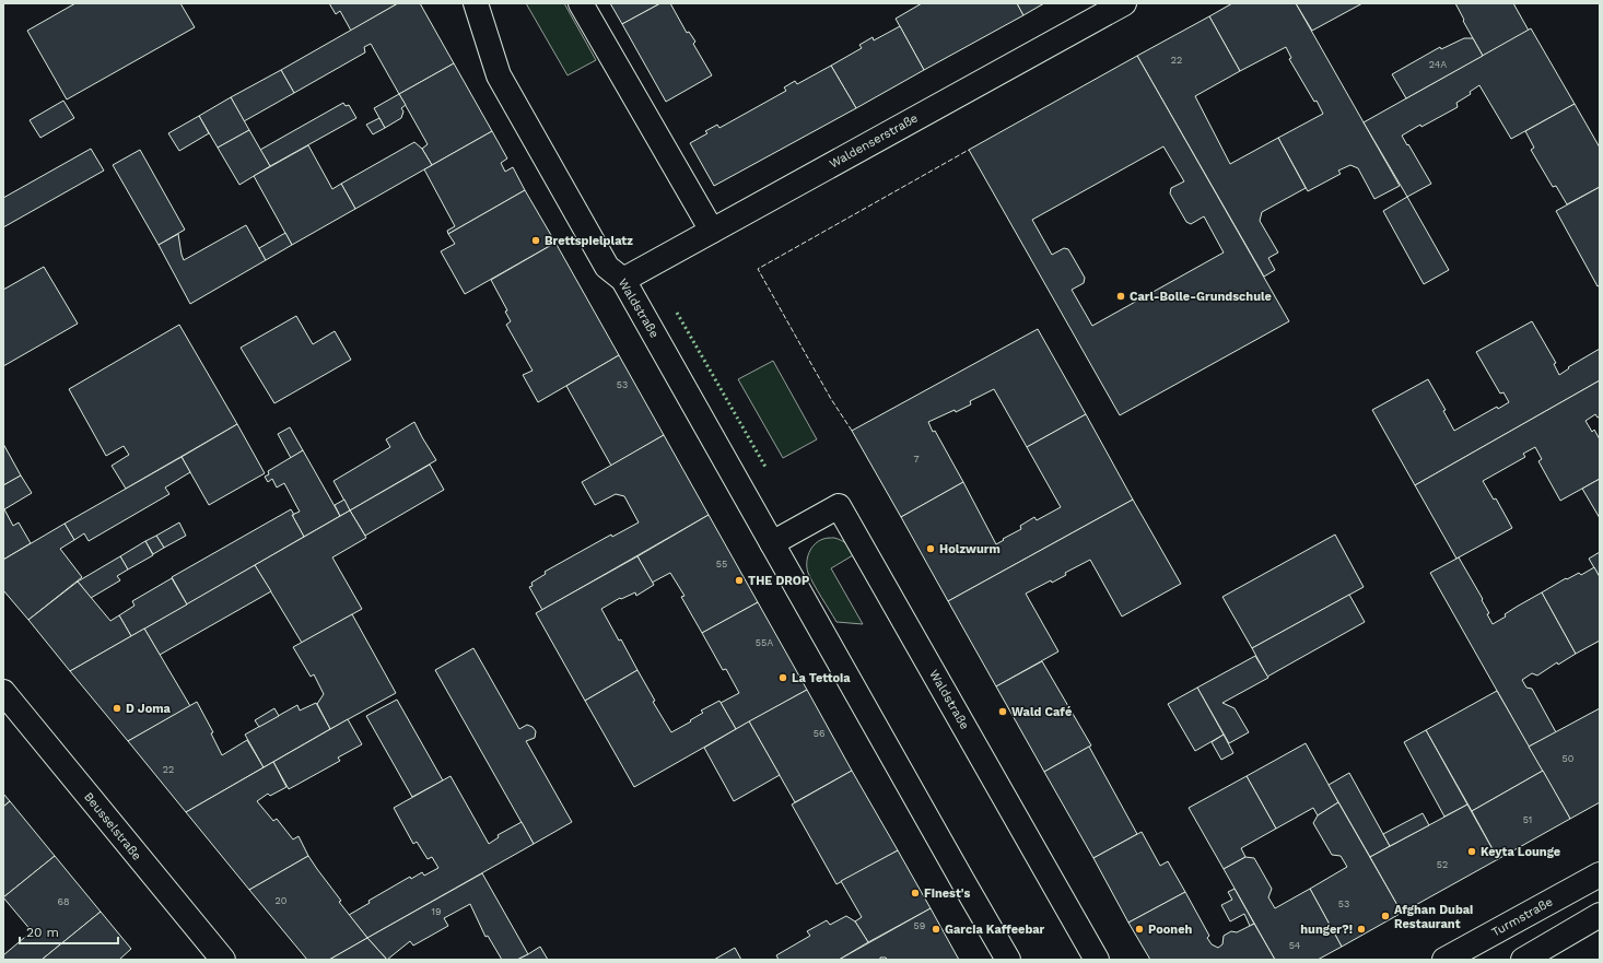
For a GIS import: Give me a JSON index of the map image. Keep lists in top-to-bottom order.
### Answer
{
  "streets": {
    "street": [
      "Waldenserstraße",
      "Waldstraße",
      "Beusselstraße",
      "Turmstraße"
    ]
  },
  "crossings": [
    ["Waldenserstraße", "Waldstraße"]
  ],
  "places": [
    "Brettspielplatz",
    "Carl-Bolle-Grundschule",
    "Holzwurm",
    "THE DROP",
    "La Tettoia",
    "D Joma",
    "Wald Café",
    "Keyta Lounge",
    "Finest's",
    "Afghan Dubai Restaurant",
    "Garcia Kaffeebar",
    "Pooneh",
    "hunger?!"
  ],
  "house_numbers": [
    "22",
    "24A",
    "53",
    "7",
    "55",
    "55A",
    "56",
    "50",
    "22",
    "51",
    "52",
    "20",
    "68",
    "53",
    "19",
    "59",
    "54"
  ],
  "scale_bar": "20 m"
}
